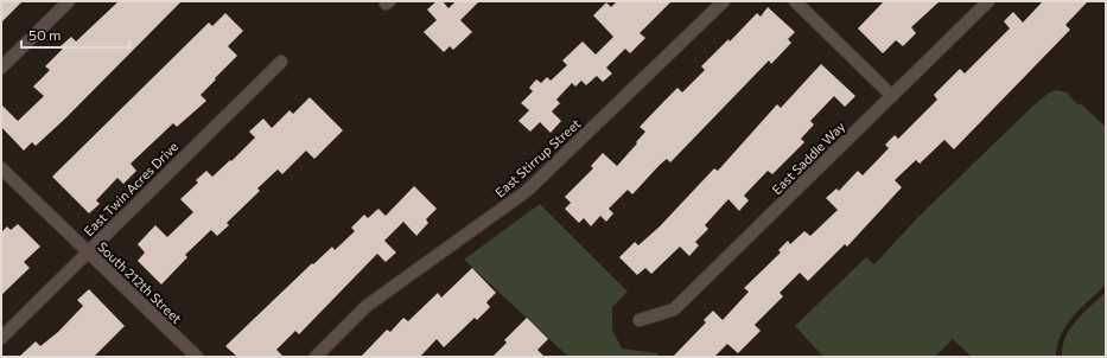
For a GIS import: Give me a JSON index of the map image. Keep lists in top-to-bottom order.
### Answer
{
  "streets": {
    "street": [
      "East Stirrup Street",
      "East Saddle Way",
      "East Twin Acres Drive",
      "South 212th Street"
    ]
  },
  "crossings": [
    ["East Twin Acres Drive", "South 212th Street"]
  ],
  "scale_bar": "50 m"
}
